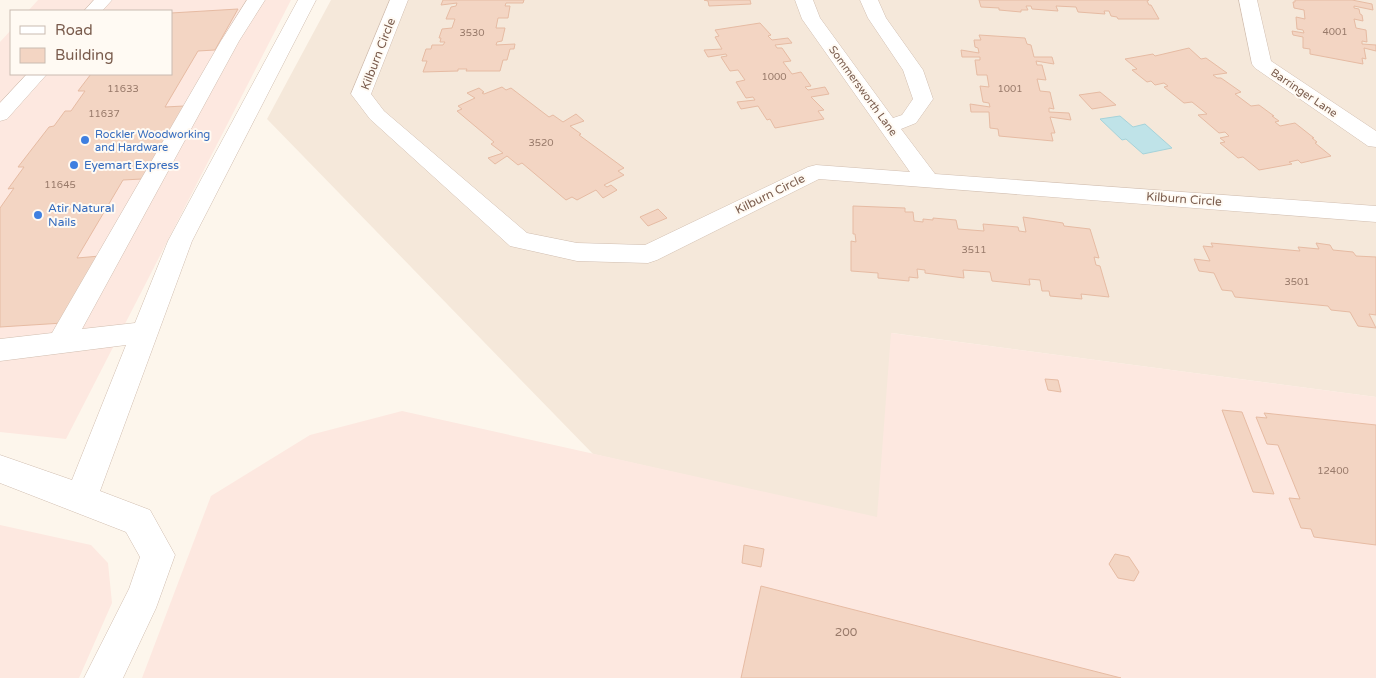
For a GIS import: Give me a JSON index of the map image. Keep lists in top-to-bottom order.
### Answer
{
  "streets": {
    "street": ["Kilburn Circle", "Sommersworth Lane", "Barringer Lane"]
  },
  "crossings": [
    ["Kilburn Circle", "Sommersworth Lane"]
  ],
  "places": ["Rockler Woodworking and Hardware", "Eyemart Express", "Atir Natural Nails"],
  "house_numbers": [
    "4001",
    "3530",
    "1000",
    "11633",
    "1001",
    "11637",
    "3520",
    "11645",
    "3511",
    "3501",
    "12400",
    "200"
  ],
  "legend": ["Road", "Building"]
}
